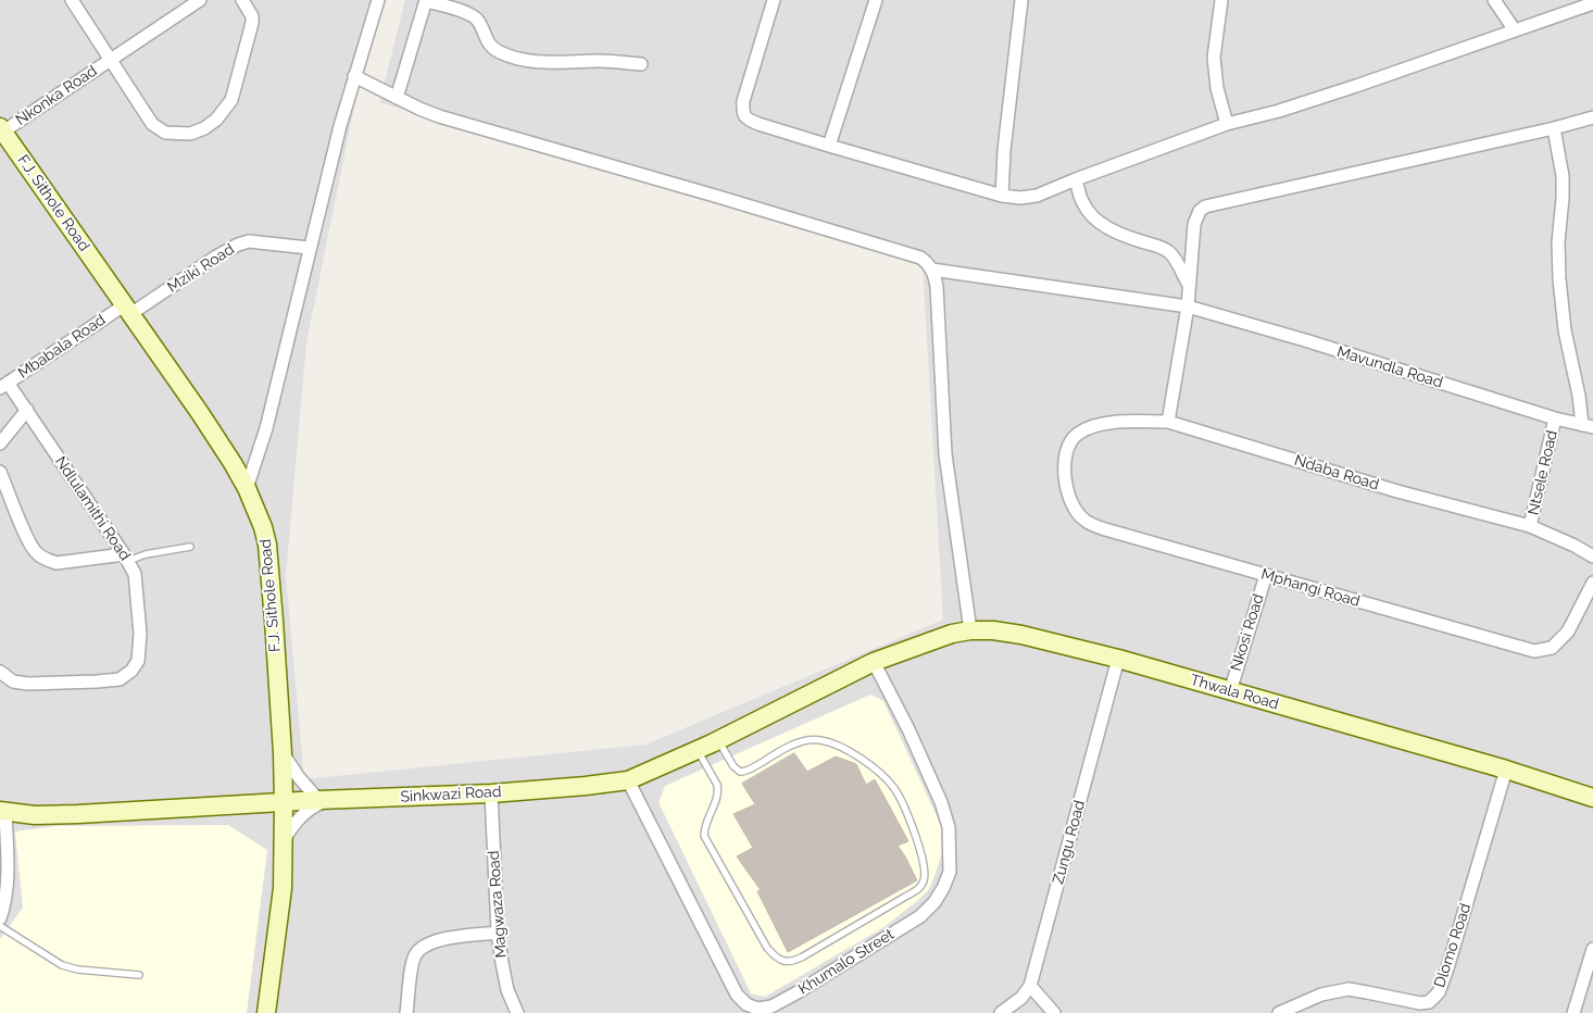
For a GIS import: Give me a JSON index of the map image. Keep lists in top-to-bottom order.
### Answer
{
  "streets": {
    "street": [
      "Nkonka Road",
      "F.J. Sithole Road",
      "Mziki Road",
      "Mbabala Road",
      "Mavundla Road",
      "Ndaba Road",
      "Ntsele Road",
      "Ndlulamithi Road",
      "Mphangi Road",
      "Nkosi Road",
      "Thwala Road",
      "Sinkwazi Road",
      "Zungu Road",
      "Magwaza Road",
      "Dlomo Road",
      "Khumalo Street"
    ]
  },
  "crossings": [
    ["Nkonka Road", "F.J. Sithole Road"],
    ["F.J. Sithole Road", "Mziki Road"],
    ["F.J. Sithole Road", "Mbabala Road"],
    ["F.J. Sithole Road", "Sinkwazi Road"],
    ["Mziki Road", "Mbabala Road"],
    ["Mbabala Road", "Ndlulamithi Road"],
    ["Mavundla Road", "Ntsele Road"],
    ["Ndaba Road", "Ntsele Road"],
    ["Ndaba Road", "Mphangi Road"],
    ["Mphangi Road", "Nkosi Road"],
    ["Nkosi Road", "Thwala Road"],
    ["Thwala Road", "Sinkwazi Road"],
    ["Thwala Road", "Zungu Road"],
    ["Thwala Road", "Dlomo Road"],
    ["Thwala Road", "Khumalo Street"],
    ["Sinkwazi Road", "Magwaza Road"],
    ["Sinkwazi Road", "Khumalo Street"]
  ]
}
